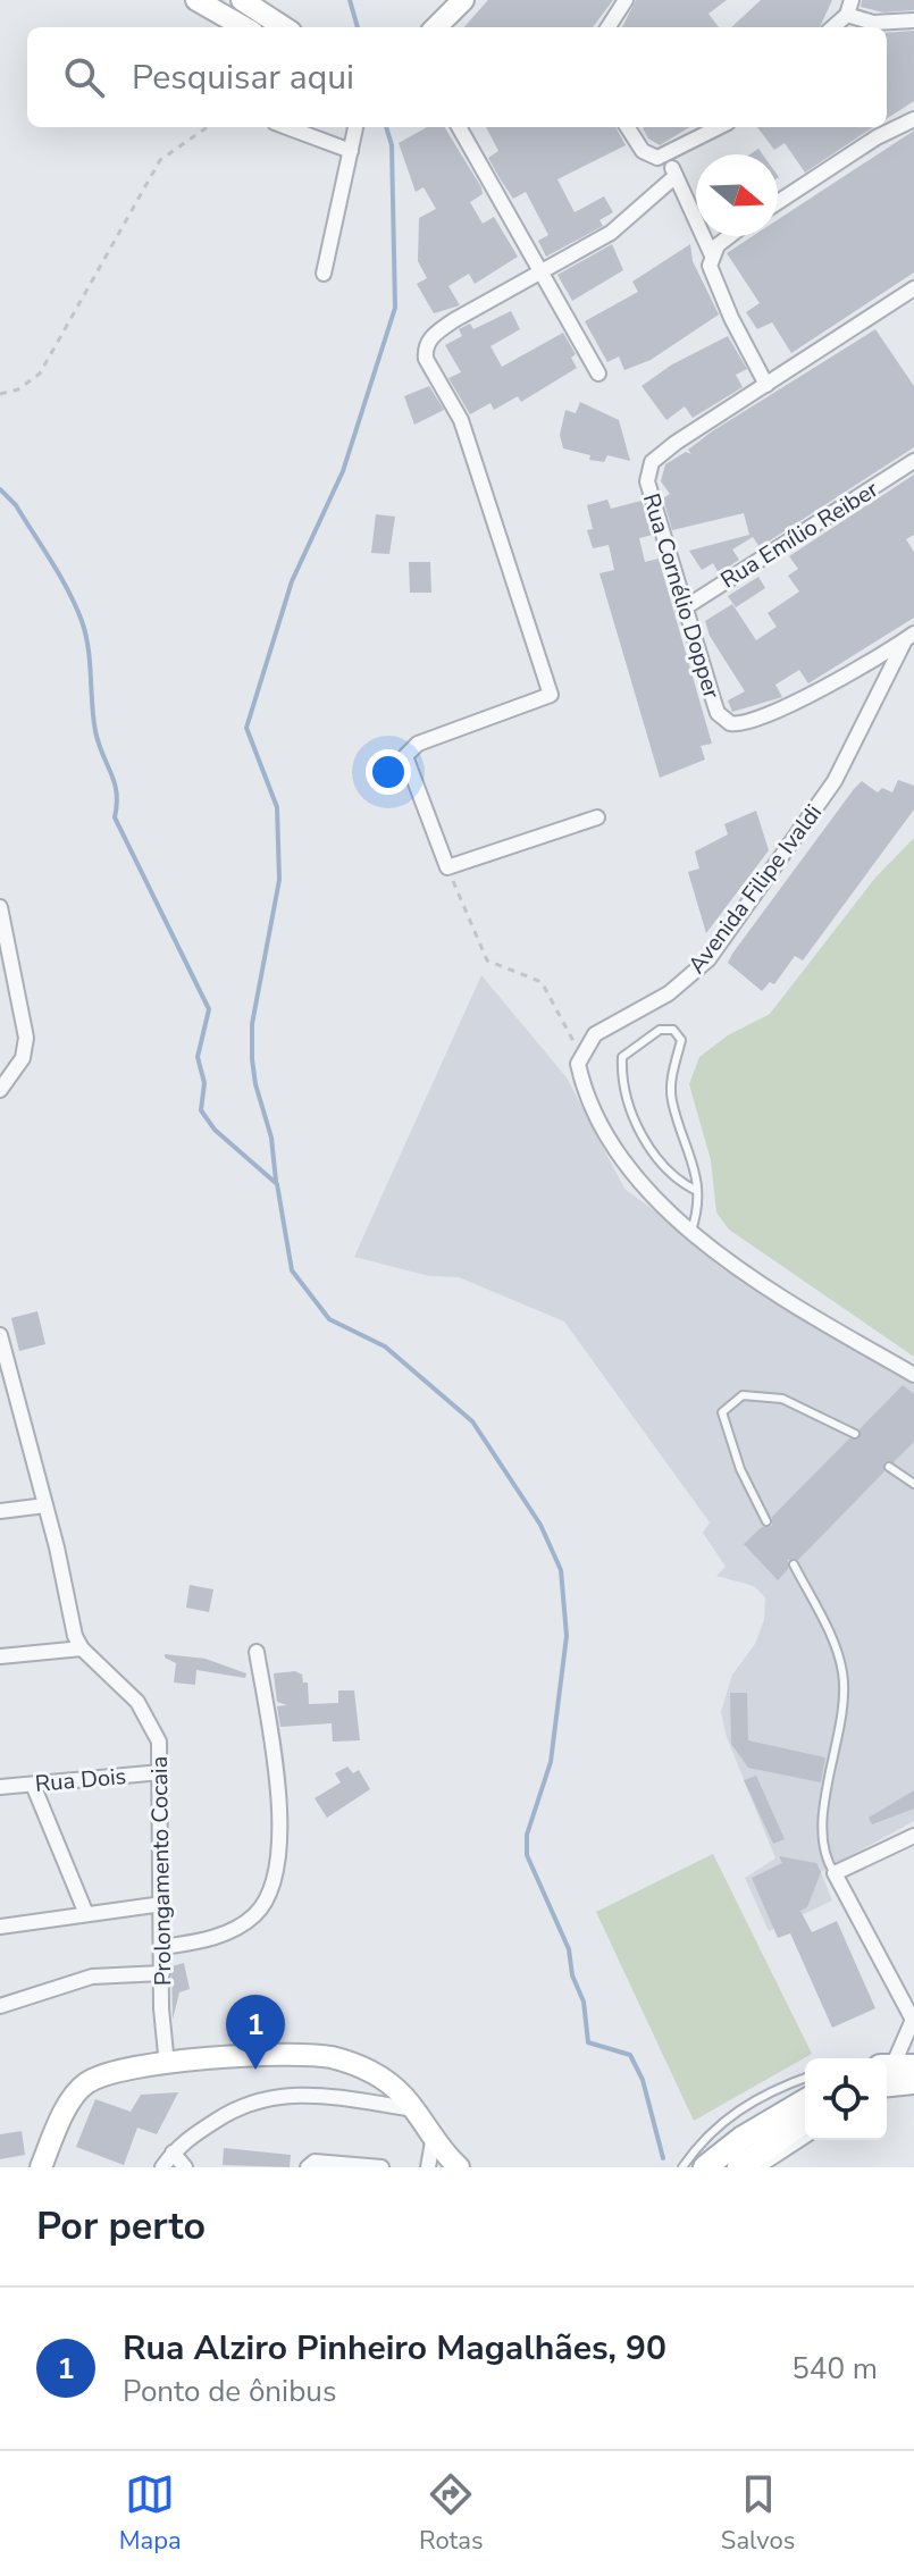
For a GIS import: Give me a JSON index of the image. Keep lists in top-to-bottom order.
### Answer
{
  "streets": {
    "street": [
      "Rua Emílio Reiber",
      "Rua Cornélio Dopper",
      "Avenida Filipe Ivaldi",
      "Rua Dois",
      "Prolongamento Cocaia"
    ]
  },
  "crossings": [
    ["Rua Emílio Reiber", "Rua Cornélio Dopper"],
    ["Rua Cornélio Dopper", "Avenida Filipe Ivaldi"],
    ["Rua Dois", "Prolongamento Cocaia"]
  ],
  "north": "right",
  "page": {
    "search": "Pesquisar aqui",
    "pins": "1",
    "heading": "Por perto",
    "list": [
      {
        "mark": "1",
        "name": "Rua Alziro Pinheiro Magalhães, 90",
        "note": "Ponto de ônibus",
        "value": "540 m"
      }
    ],
    "nav": ["Mapa", "Rotas", "Salvos"]
  }
}
